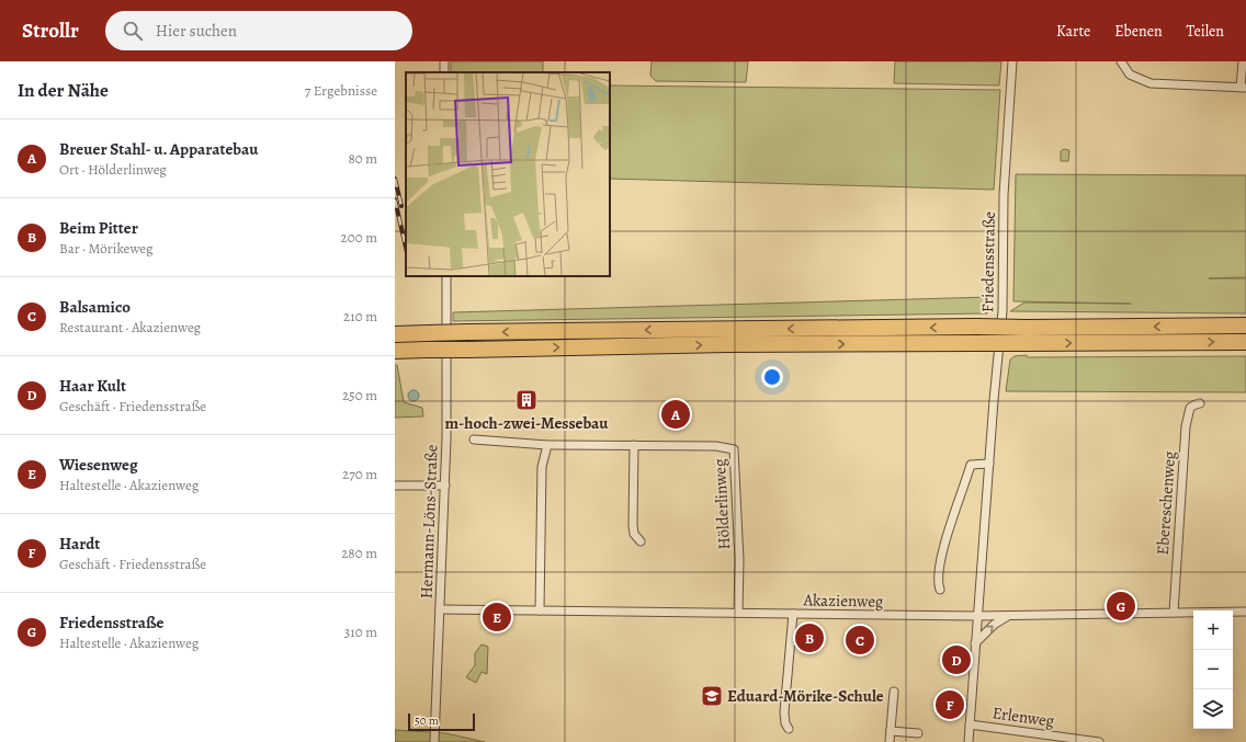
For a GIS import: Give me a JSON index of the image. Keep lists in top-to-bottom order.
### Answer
{
  "streets": {
    "street": [
      "Friedensstraße",
      "Ebereschenweg",
      "Hölderlinweg",
      "Hermann-Löns-Straße",
      "Akazienweg",
      "Erlenweg"
    ]
  },
  "crossings": [
    ["Friedensstraße", "Akazienweg"],
    ["Friedensstraße", "Erlenweg"],
    ["Ebereschenweg", "Akazienweg"],
    ["Hölderlinweg", "Akazienweg"],
    ["Hermann-Löns-Straße", "Akazienweg"]
  ],
  "places": {
    "building": ["m-hoch-zwei-Messebau"],
    "school or university": ["Eduard-Mörike-Schule"]
  },
  "scale_bar": "50 m",
  "page": {
    "header": "Strollr",
    "search": "Hier suchen",
    "nav": ["Karte", "Ebenen", "Teilen"],
    "heading": ["In der Nähe", "7 Ergebnisse"],
    "list": [
      {
        "mark": "A",
        "name": "Breuer Stahl- u. Apparatebau",
        "note": "Ort · Hölderlinweg",
        "value": "80 m"
      },
      {
        "mark": "B",
        "name": "Beim Pitter",
        "note": "Bar · Mörikeweg",
        "value": "200 m"
      },
      {
        "mark": "C",
        "name": "Balsamico",
        "note": "Restaurant · Akazienweg",
        "value": "210 m"
      },
      {
        "mark": "D",
        "name": "Haar Kult",
        "note": "Geschäft · Friedensstraße",
        "value": "250 m"
      },
      {
        "mark": "E",
        "name": "Wiesenweg",
        "note": "Haltestelle · Akazienweg",
        "value": "270 m"
      },
      {
        "mark": "F",
        "name": "Hardt",
        "note": "Geschäft · Friedensstraße",
        "value": "280 m"
      },
      {
        "mark": "G",
        "name": "Friedensstraße",
        "note": "Haltestelle · Akazienweg",
        "value": "310 m"
      }
    ],
    "pins": [
      "A",
      "G",
      "E",
      "B",
      "C",
      "D",
      "F"
    ],
    "map_buttons": ["+", "−"],
    "scale": "50 m"
  }
}
